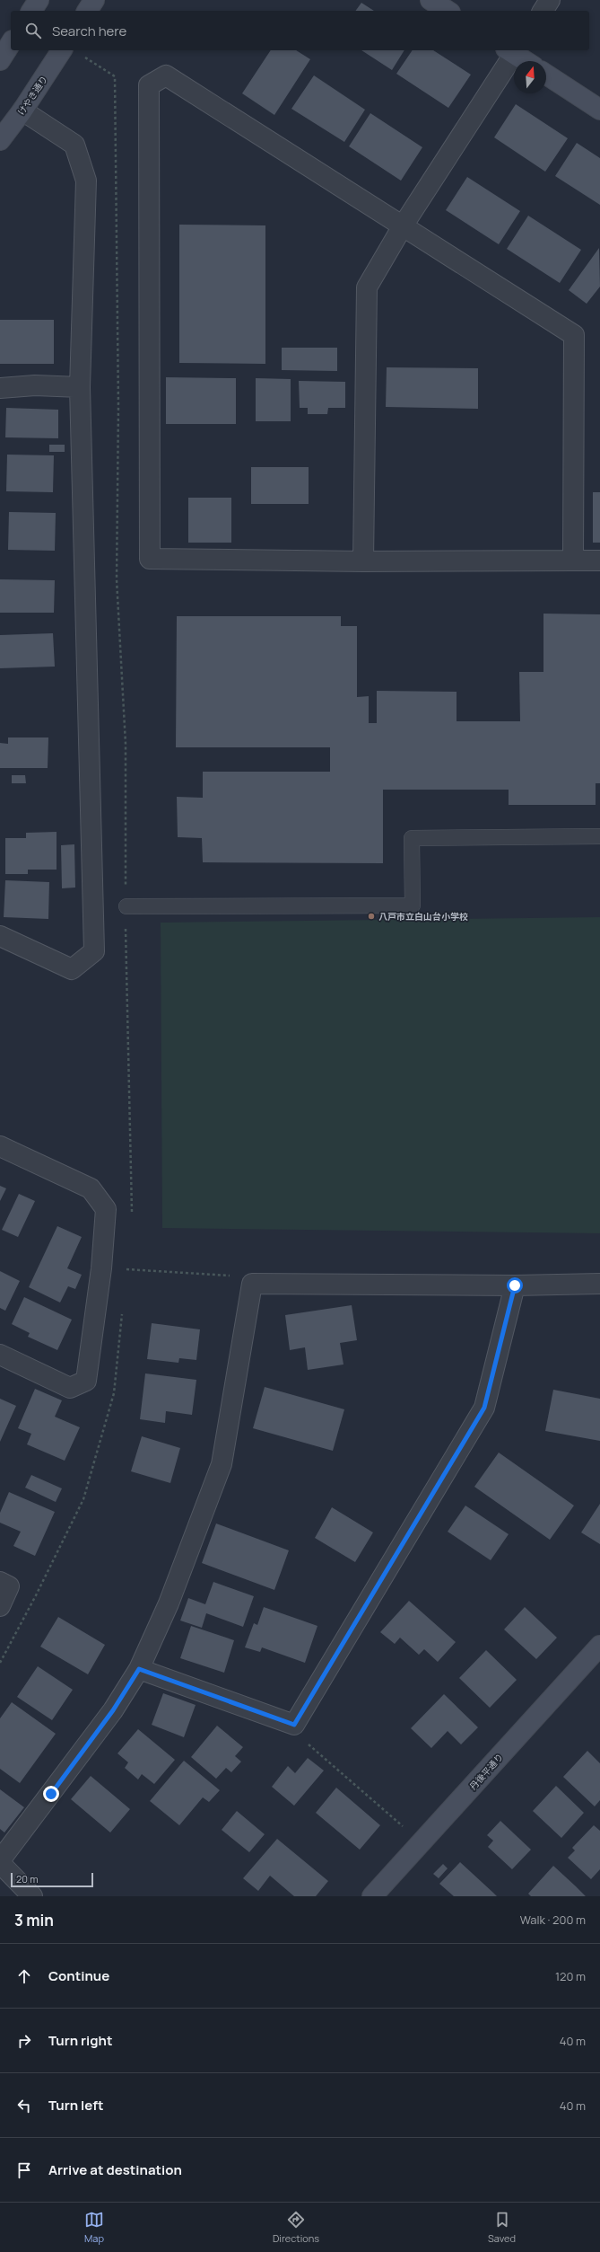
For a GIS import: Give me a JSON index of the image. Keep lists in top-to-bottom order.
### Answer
{
  "streets": {
    "street": ["けやき通り", "丹後平通り"]
  },
  "places": ["八戸市立白山台小学校"],
  "scale_bar": "20 m",
  "north": "top",
  "page": {
    "search": "Search here",
    "scale": "20 m",
    "heading": ["3 min", "Walk · 200 m"],
    "list": [
      ["Continue", "120 m"],
      ["Turn right", "40 m"],
      ["Turn left", "40 m"],
      "Arrive at destination"
    ],
    "nav": ["Map", "Directions", "Saved"]
  }
}
